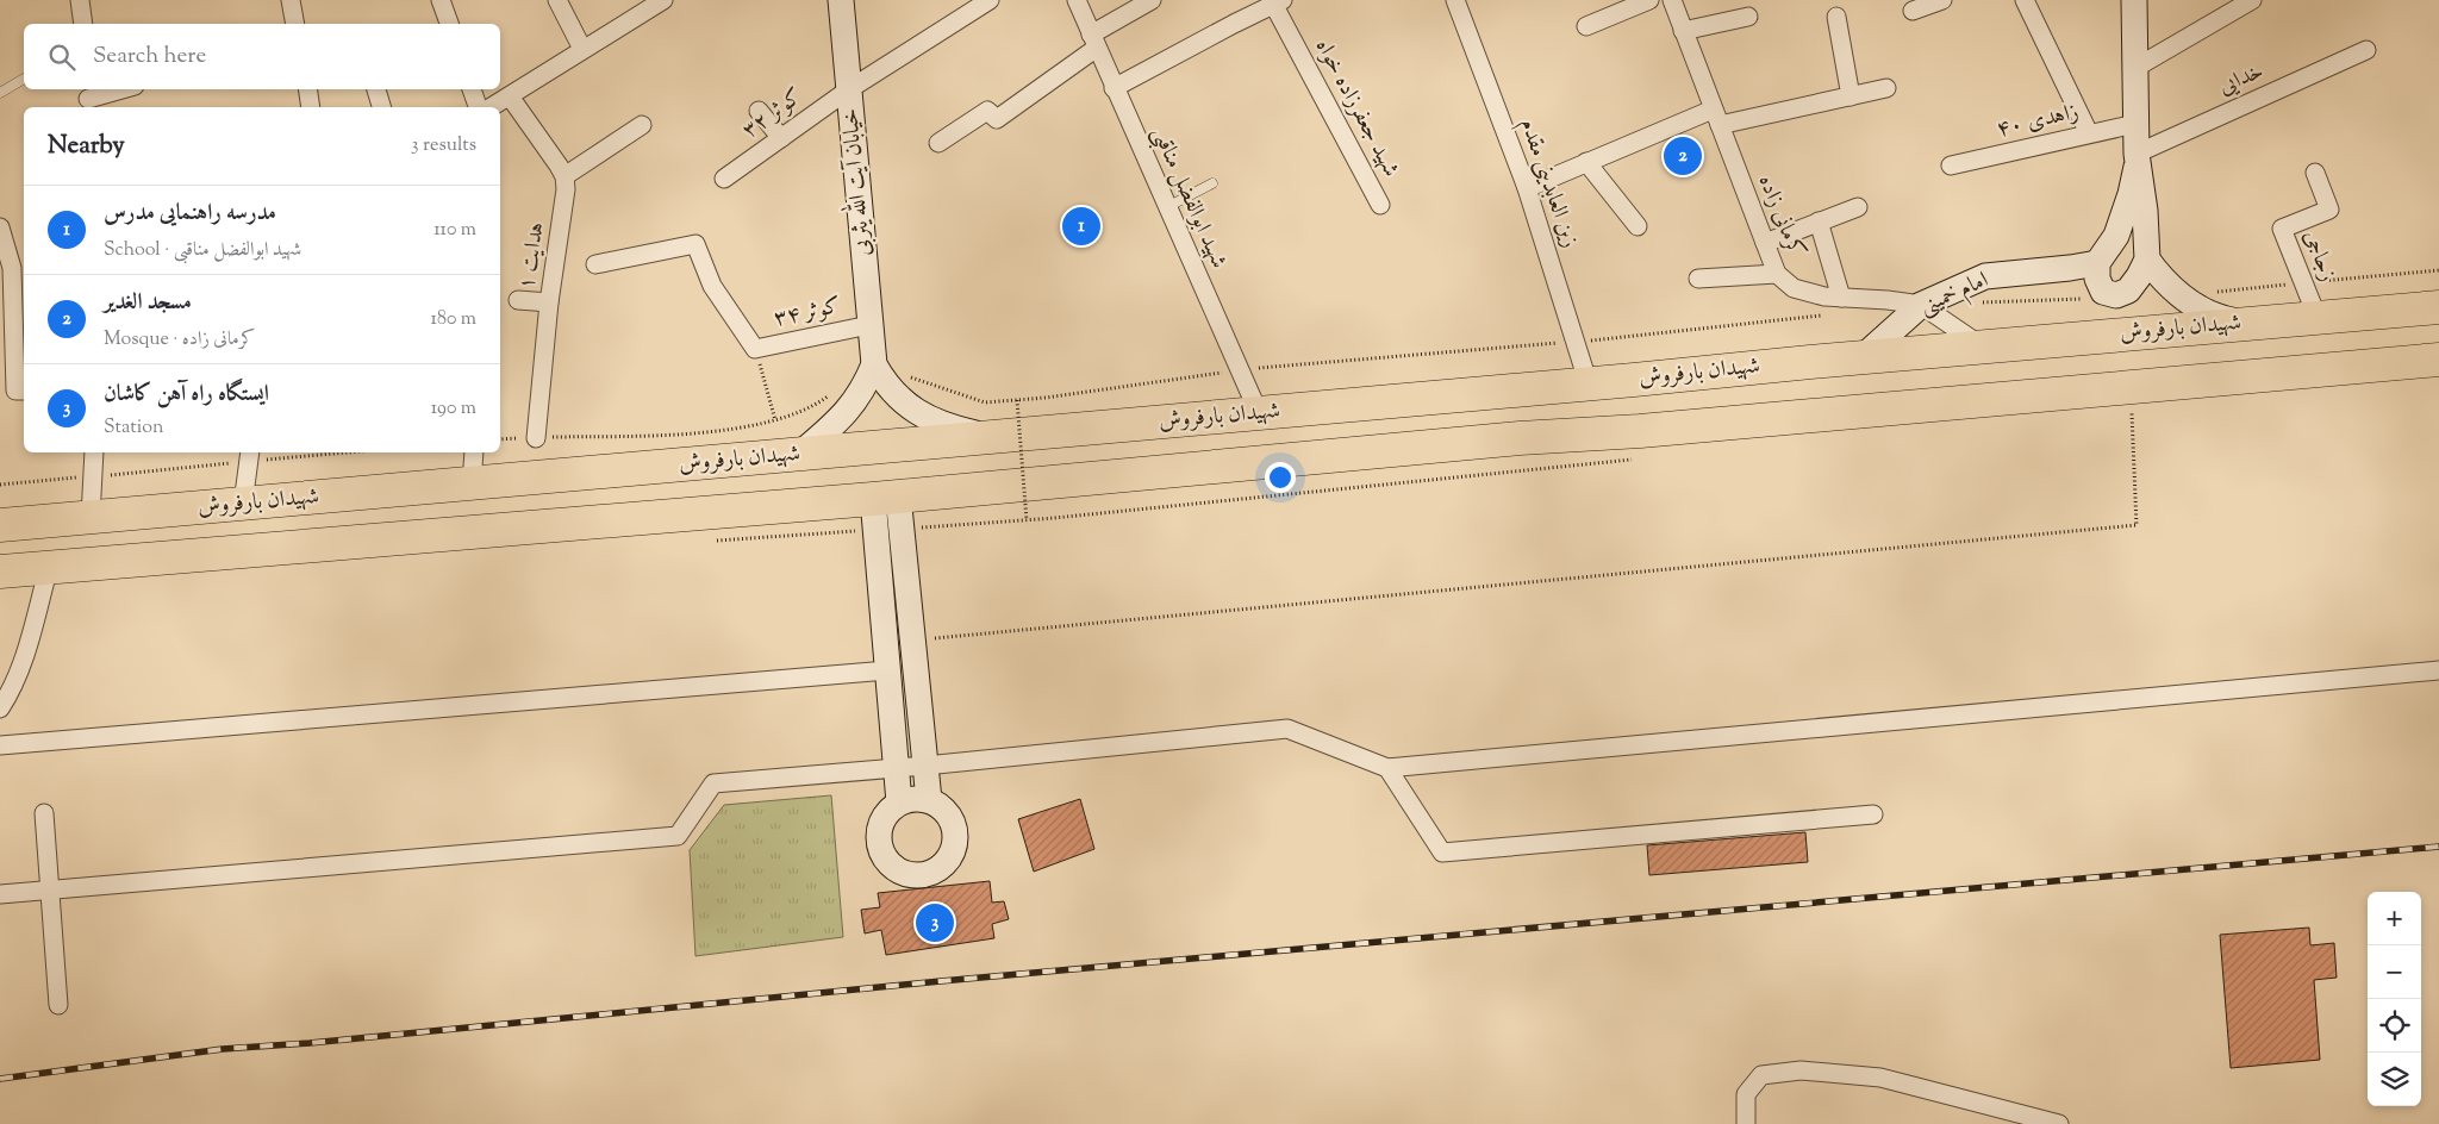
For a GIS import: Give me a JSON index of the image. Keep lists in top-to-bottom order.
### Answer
{
  "streets": {
    "highway": ["شهیدان بارفروش"],
    "main road": ["خیابان آیت الله یثربی", "امام خمینی"],
    "street": [
      "خدایی",
      "شهید جعفرزاده خواه",
      "کوثر ۳۲",
      "زاهدی ۴۰",
      "زین العابدینی مقدم",
      "شهید ابوالفضل مناقبی",
      "کرمانی زاده",
      "هدایت ۱",
      "زجاجی",
      "کوثر ۳۴"
    ]
  },
  "crossings": [
    ["کوثر ۳۲", "خیابان آیت الله یثربی"],
    ["خیابان آیت الله یثربی", "کوثر ۳۴"],
    ["زین العابدینی مقدم", "شهیدان بارفروش"],
    ["شهید ابوالفضل مناقبی", "شهیدان بارفروش"],
    ["کرمانی زاده", "امام خمینی"],
    ["کرمانی زاده", "شهیدان بارفروش"],
    ["زجاجی", "شهیدان بارفروش"],
    ["امام خمینی", "شهیدان بارفروش"]
  ],
  "page": {
    "search": "Search here",
    "heading": ["Nearby", "3 results"],
    "pins": ["2", "1", "3"],
    "list": [
      {
        "mark": "1",
        "name": "مدرسه راهنمایی مدرس",
        "note": "School · شهید ابوالفضل مناقبی",
        "value": "110 m"
      },
      {
        "mark": "2",
        "name": "مسجد الغدیر",
        "note": "Mosque · کرمانی زاده",
        "value": "180 m"
      },
      {
        "mark": "3",
        "name": "ایستگاه راه آهن کاشان",
        "note": "Station",
        "value": "190 m"
      }
    ],
    "map_buttons": ["+", "−"]
  }
}
